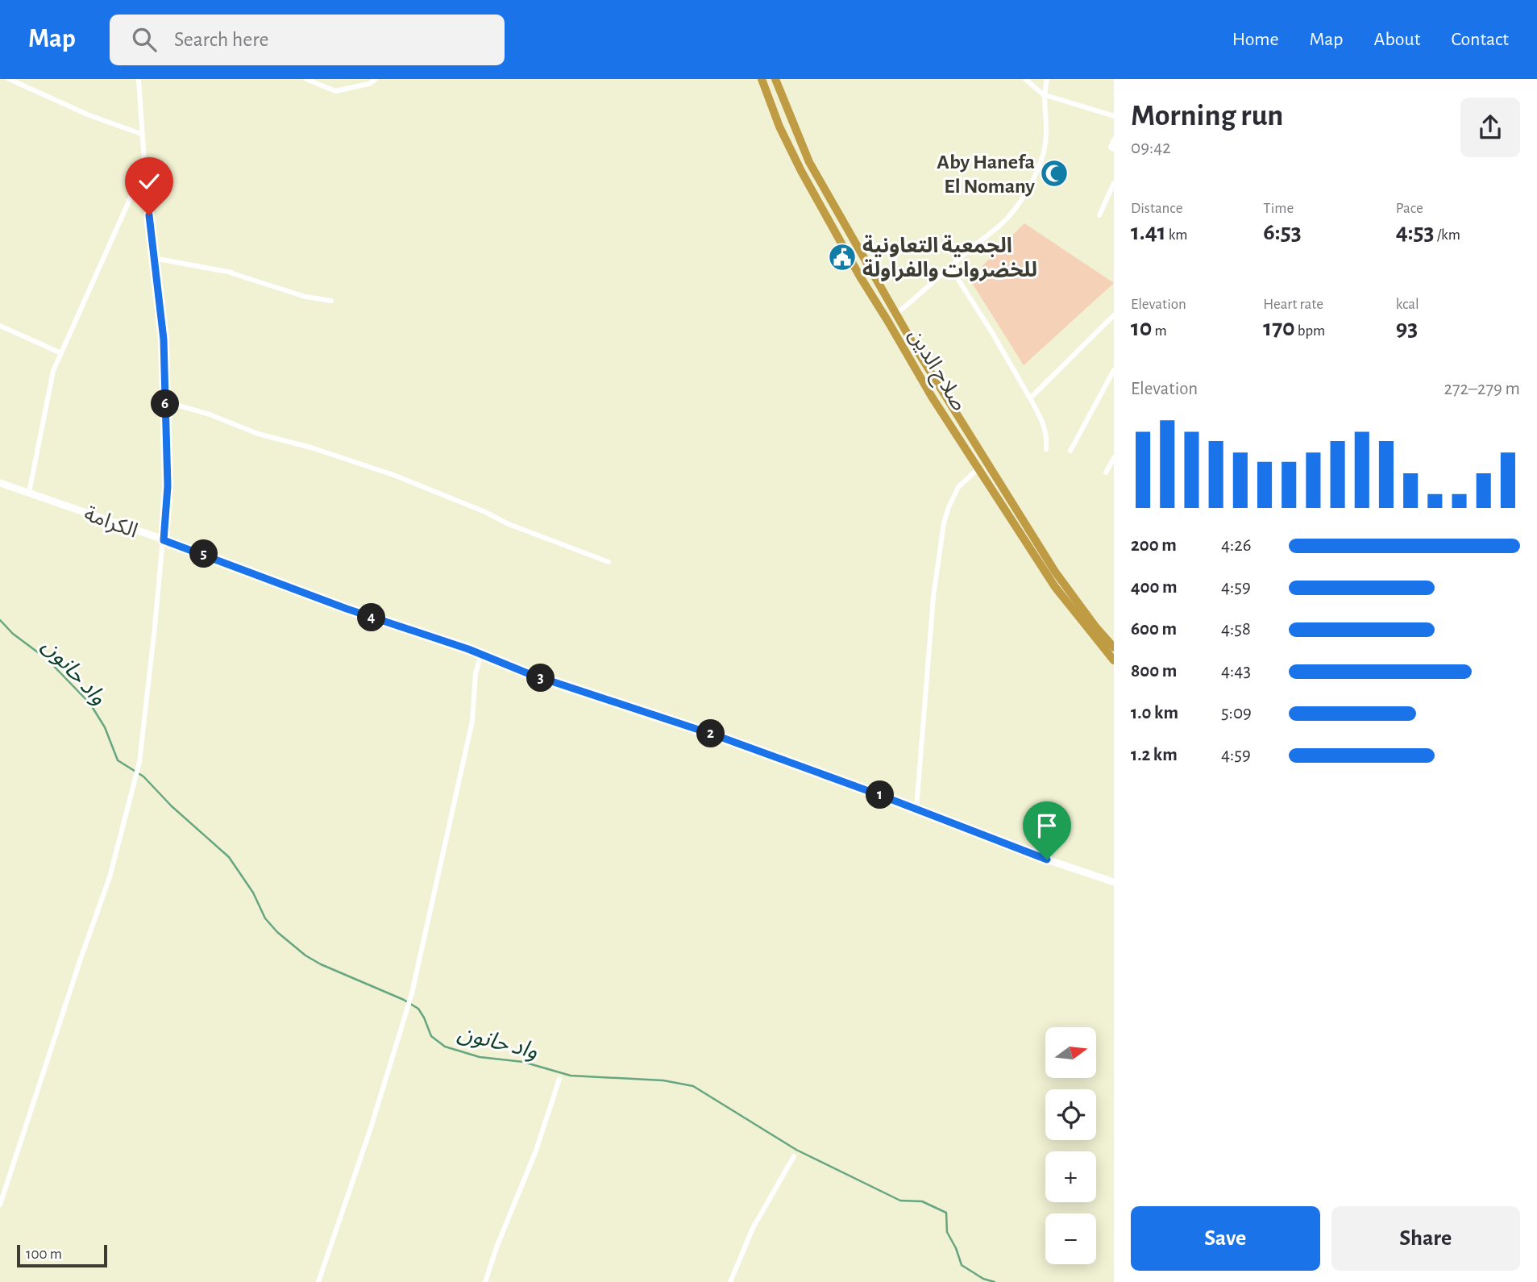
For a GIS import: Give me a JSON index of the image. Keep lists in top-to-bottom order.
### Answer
{
  "streets": {
    "highway": ["صلاح الدين"],
    "main road": ["الكرامة"]
  },
  "water": ["واد حانون"],
  "places": {
    "mosque": ["Aby Hanefa El Nomany"],
    "public building": ["الجمعية التعاونية للخضروات والفراولة"]
  },
  "scale_bar": "100 m",
  "north": "right",
  "page": {
    "header": "Map",
    "search": "Search here",
    "nav": [
      "Home",
      "Map",
      "About",
      "Contact"
    ],
    "heading": ["Morning run", "09:42"],
    "stats": [
      ["Distance", "1.41 km"],
      ["Time", "6:53"],
      ["Pace", "4:53 /km"],
      ["Elevation", "10 m"],
      ["Heart rate", "170 bpm"],
      ["kcal", "93"]
    ],
    "chart": ["Elevation", "272–279 m"],
    "pins": [
      "6",
      "5",
      "4",
      "3",
      "2",
      "1"
    ],
    "list": [
      {
        "name": "200 m",
        "note": "4:26"
      },
      {
        "name": "400 m",
        "note": "4:59"
      },
      {
        "name": "600 m",
        "note": "4:58"
      },
      {
        "name": "800 m",
        "note": "4:43"
      },
      {
        "name": "1.0 km",
        "note": "5:09"
      },
      {
        "name": "1.2 km",
        "note": "4:59"
      }
    ],
    "map_buttons": ["+", "−"],
    "buttons": ["Save", "Share"],
    "scale": "100 m"
  }
}
